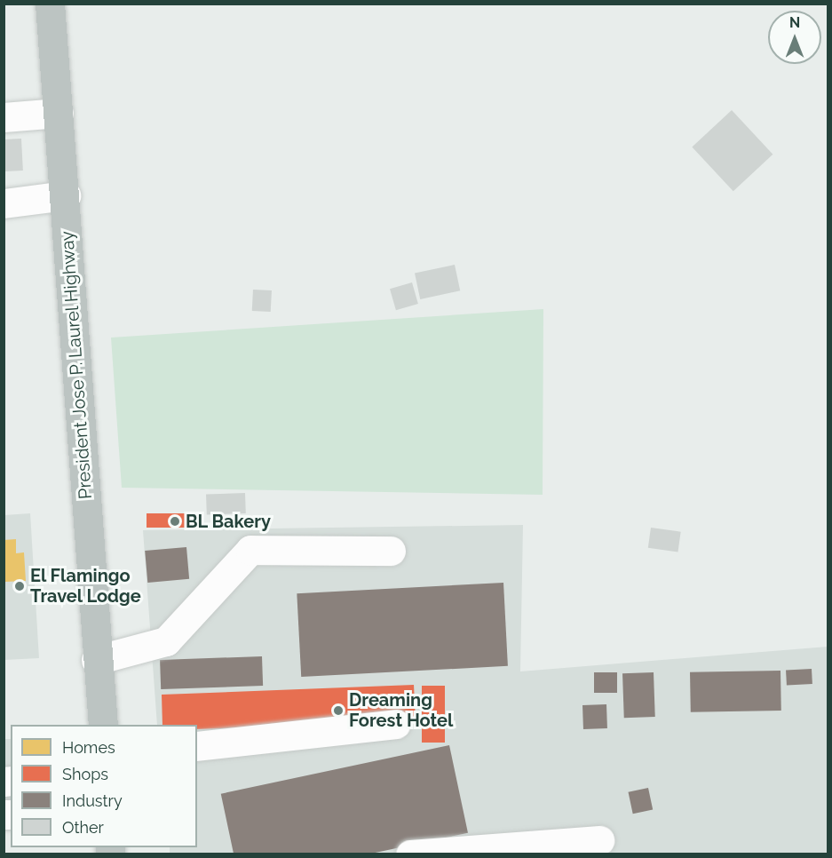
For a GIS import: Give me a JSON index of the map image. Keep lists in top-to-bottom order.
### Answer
{
  "streets": {
    "highway": ["President Jose P. Laurel Highway"]
  },
  "places": ["BL Bakery", "El Flamingo Travel Lodge", "Dreaming Forest Hotel"],
  "legend": [
    "Homes",
    "Shops",
    "Industry",
    "Other"
  ],
  "north": "top"
}
